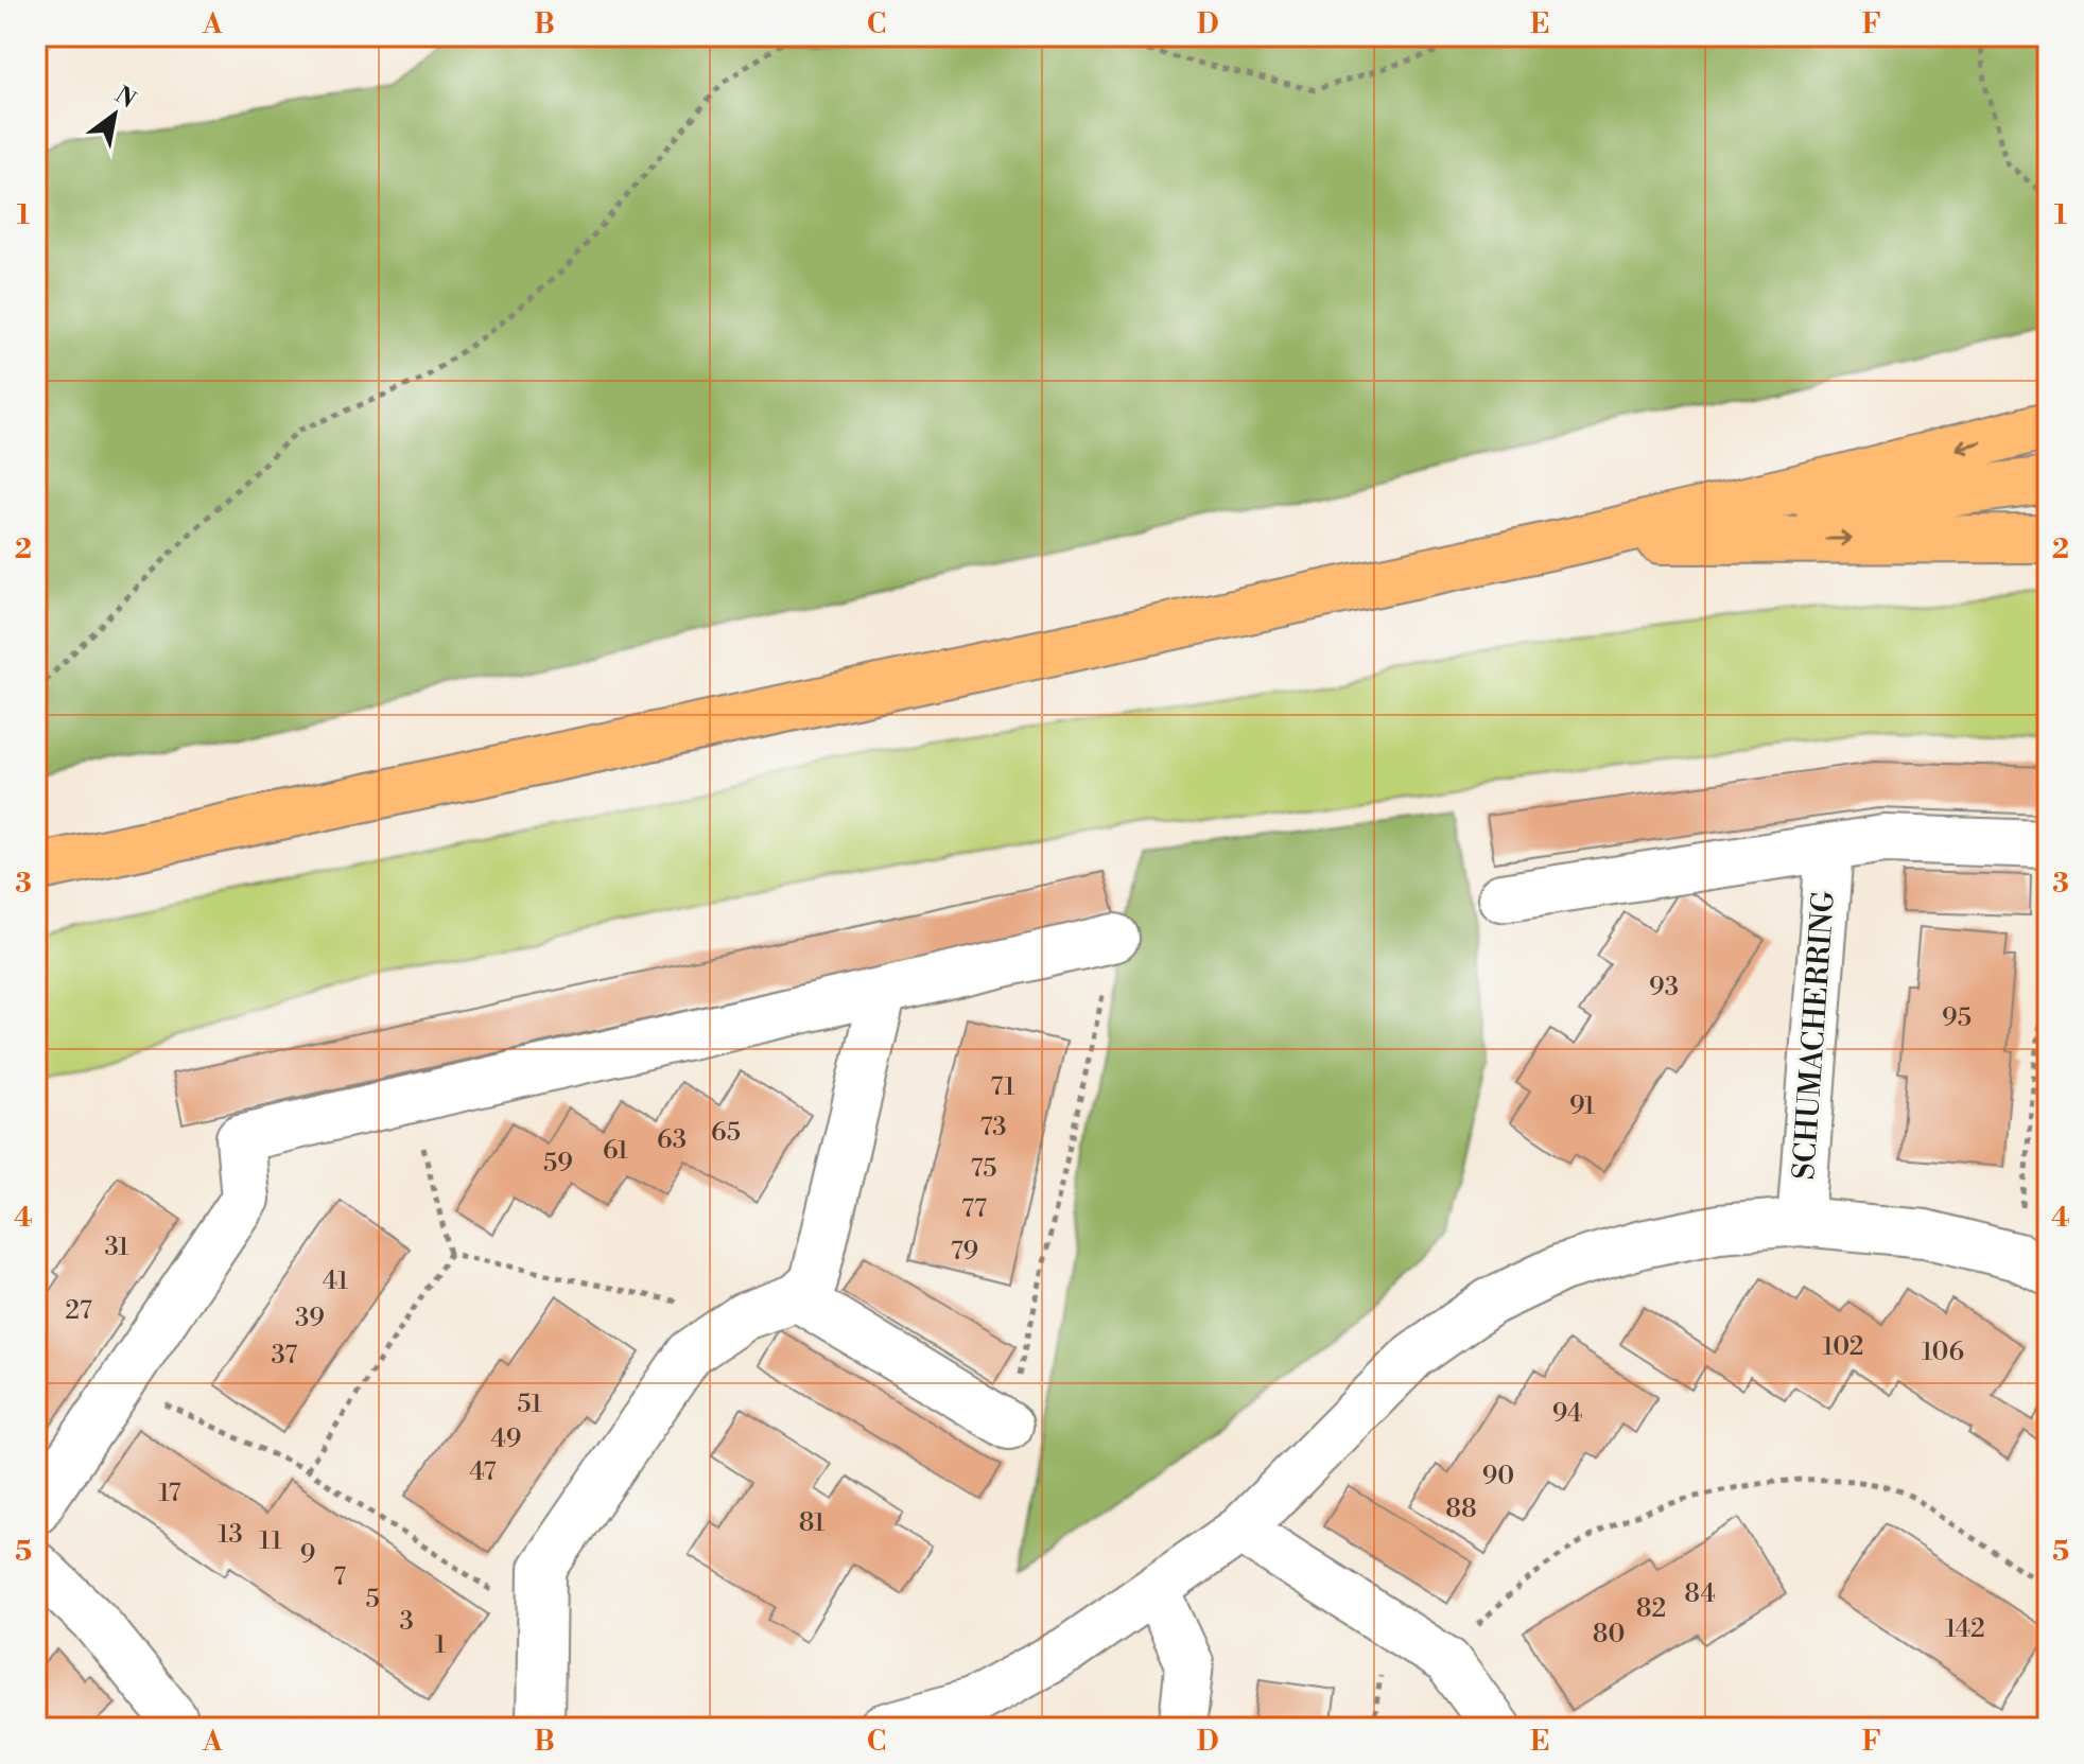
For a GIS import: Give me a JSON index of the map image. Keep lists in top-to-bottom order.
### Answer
{
  "streets": {
    "street": ["SCHUMACHERRING"]
  },
  "house_numbers": [
    "93",
    "95",
    "71",
    "91",
    "73",
    "65",
    "63",
    "61",
    "59",
    "75",
    "77",
    "31",
    "79",
    "41",
    "27",
    "39",
    "102",
    "106",
    "37",
    "51",
    "94",
    "49",
    "47",
    "90",
    "17",
    "88",
    "81",
    "13",
    "11",
    "9",
    "7",
    "84",
    "5",
    "82",
    "3",
    "142",
    "80",
    "1"
  ],
  "north": "top right",
  "grid": {
    "columns": [
      "A",
      "B",
      "C",
      "D",
      "E",
      "F"
    ],
    "rows": [
      "1",
      "2",
      "3",
      "4",
      "5"
    ]
  }
}
